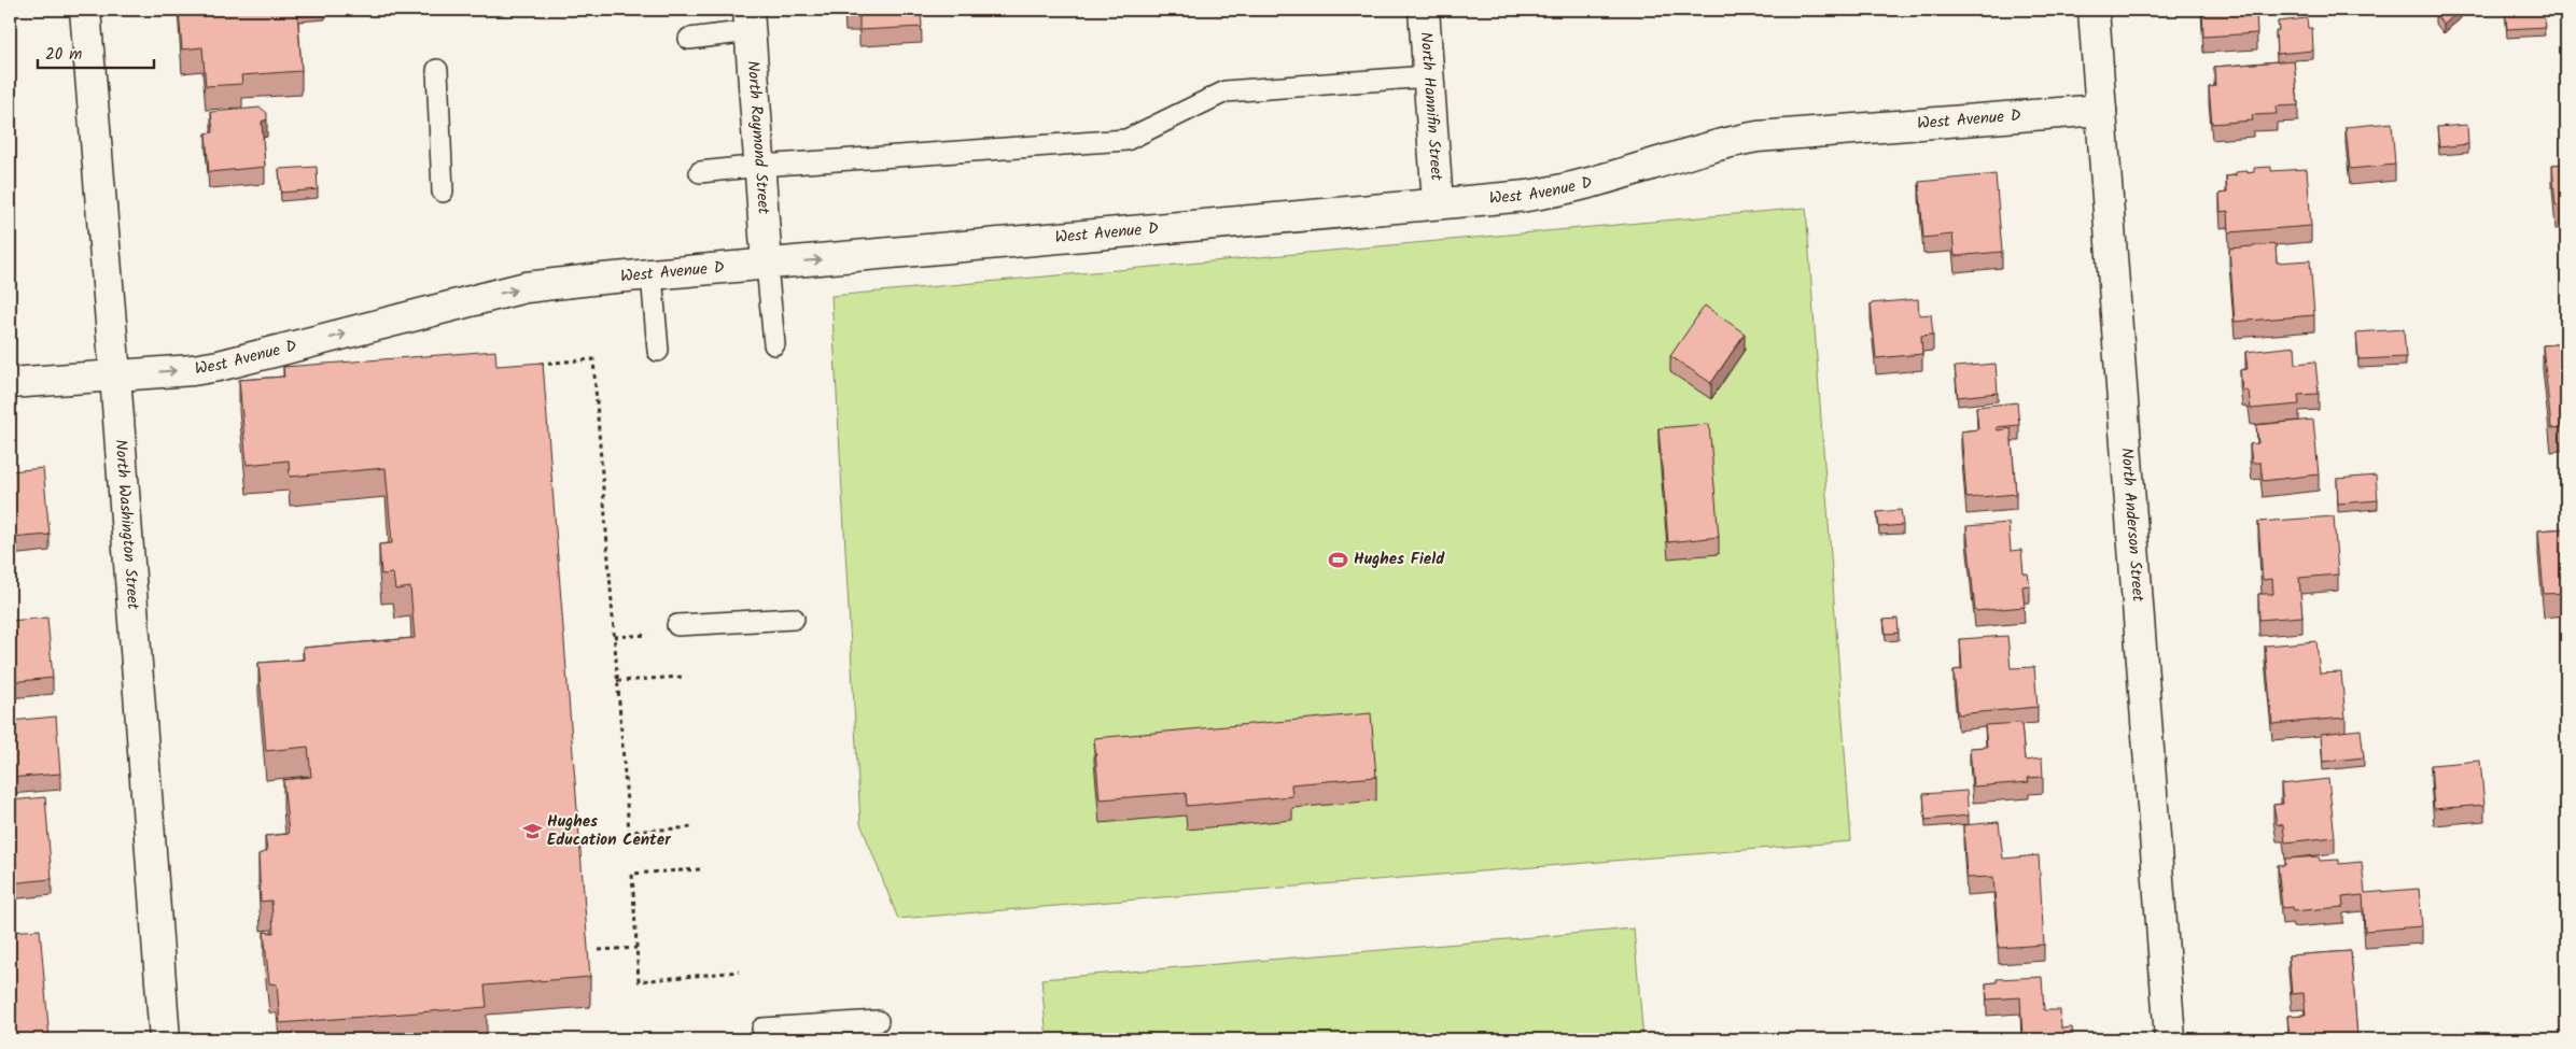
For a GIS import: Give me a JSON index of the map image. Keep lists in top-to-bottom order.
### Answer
{
  "streets": {
    "street": [
      "North Hannifin Street",
      "West Avenue D",
      "North Raymond Street",
      "North Washington Street",
      "North Anderson Street"
    ]
  },
  "crossings": [
    ["North Hannifin Street", "West Avenue D"],
    ["West Avenue D", "North Raymond Street"],
    ["West Avenue D", "North Washington Street"],
    ["West Avenue D", "North Anderson Street"]
  ],
  "one_way": ["West Avenue D"],
  "places": {
    "sports": ["Hughes Field"],
    "school or university": ["Hughes Education Center"]
  },
  "scale_bar": "20 m"
}
